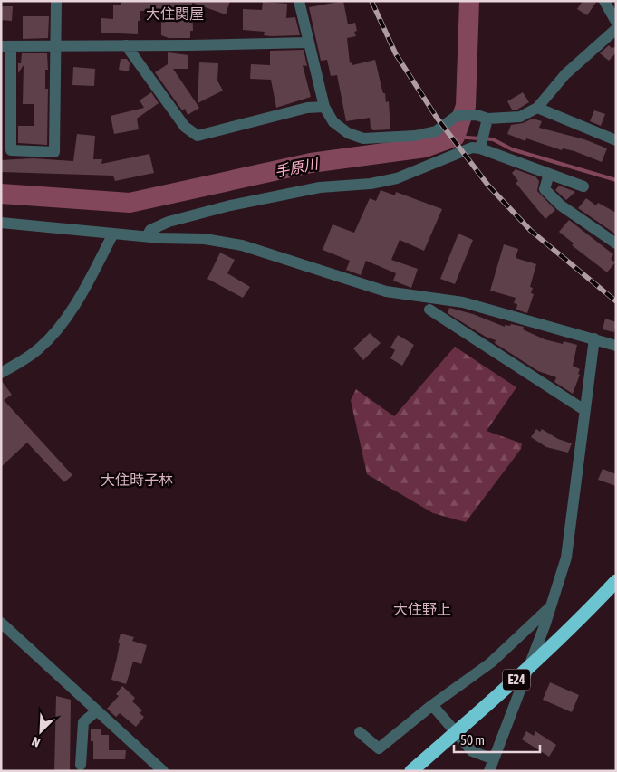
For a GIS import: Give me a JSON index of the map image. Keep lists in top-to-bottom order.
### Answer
{
  "streets": {
    "highway": ["E24"]
  },
  "districts": ["大住関屋", "大住時子林", "大住野上"],
  "water": ["手原川"],
  "scale_bar": "50 m",
  "north": "bottom left"
}
